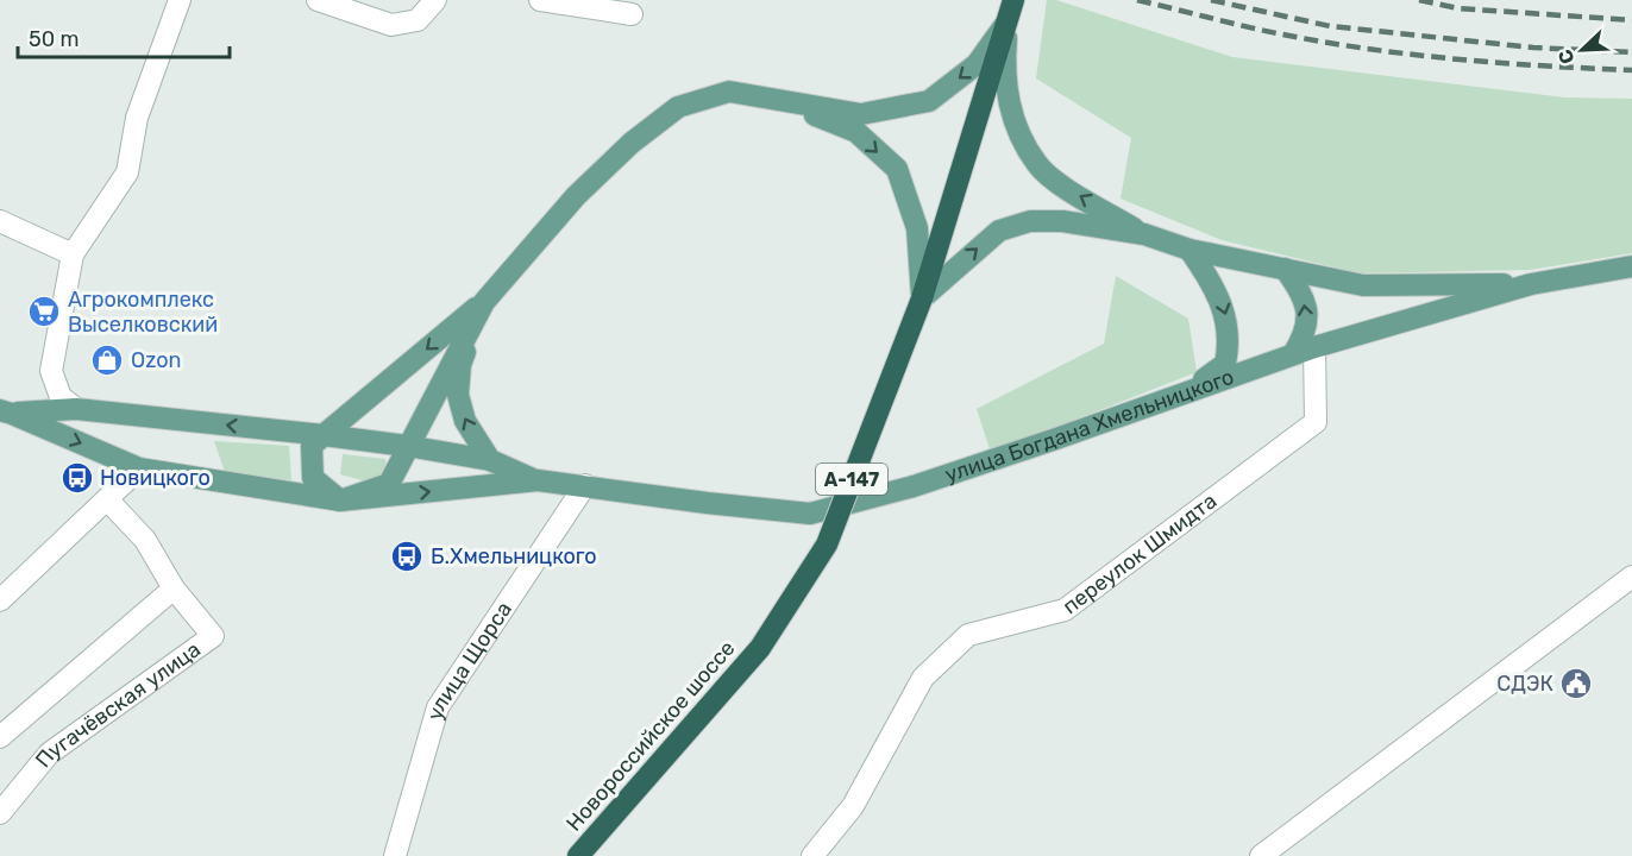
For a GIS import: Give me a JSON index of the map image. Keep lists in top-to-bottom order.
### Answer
{
  "streets": {
    "highway": ["А-147", "Новороссийское шоссе"],
    "main road": ["улица Богдана Хмельницкого"],
    "street": ["переулок Шмидта", "улица Щорса", "Пугачёвская улица"]
  },
  "crossings": [
    ["улица Богдана Хмельницкого", "переулок Шмидта"],
    ["улица Богдана Хмельницкого", "улица Щорса"],
    ["А-147", "Новороссийское шоссе"]
  ],
  "places": {
    "supermarket": ["Агрокомплекс Выселковский"],
    "shop": ["Ozon"],
    "bus stop": ["Новицкого", "Б.Хмельницкого"],
    "public building": ["СДЭК"]
  },
  "scale_bar": "50 m",
  "north": "bottom left"
}
